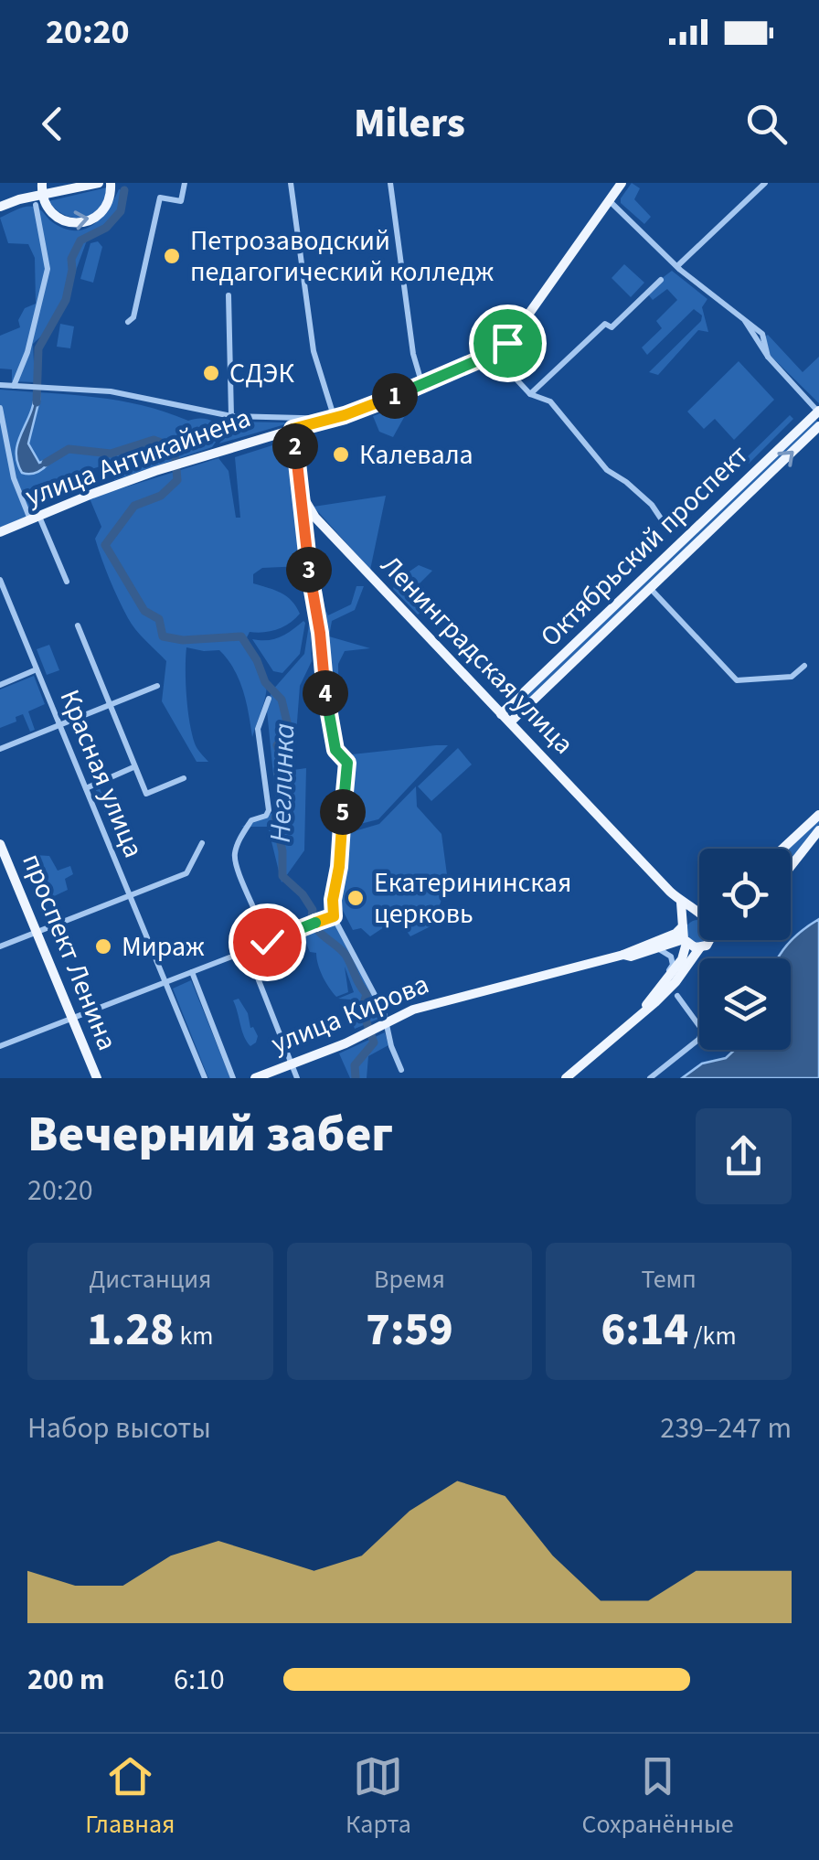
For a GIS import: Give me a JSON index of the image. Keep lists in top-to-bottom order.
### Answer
{
  "streets": {
    "main road": [
      "улица Антикайнена",
      "Октябрьский проспект",
      "Ленинградская улица",
      "проспект Ленина",
      "улица Кирова"
    ],
    "street": ["Красная улица"]
  },
  "crossings": [
    ["улица Антикайнена", "Ленинградская улица"],
    ["Октябрьский проспект", "Ленинградская улица"]
  ],
  "water": ["Неглинка"],
  "places": [
    "Петрозаводский педагогический колледж",
    "СДЭК",
    "Калевала",
    "Екатерининская церковь",
    "Мираж"
  ],
  "page": {
    "status": "20:20",
    "header": "Milers",
    "pins": [
      "1",
      "2",
      "3",
      "4",
      "5"
    ],
    "heading": ["Вечерний забег", "20:20"],
    "stats": [
      ["Дистанция", "1.28 km"],
      ["Время", "7:59"],
      ["Темп", "6:14 /km"]
    ],
    "chart": ["Набор высоты", "239–247 m"],
    "list": [
      {
        "name": "200 m",
        "note": "6:10"
      }
    ],
    "tabs": ["Главная", "Карта", "Сохранённые"]
  }
}
